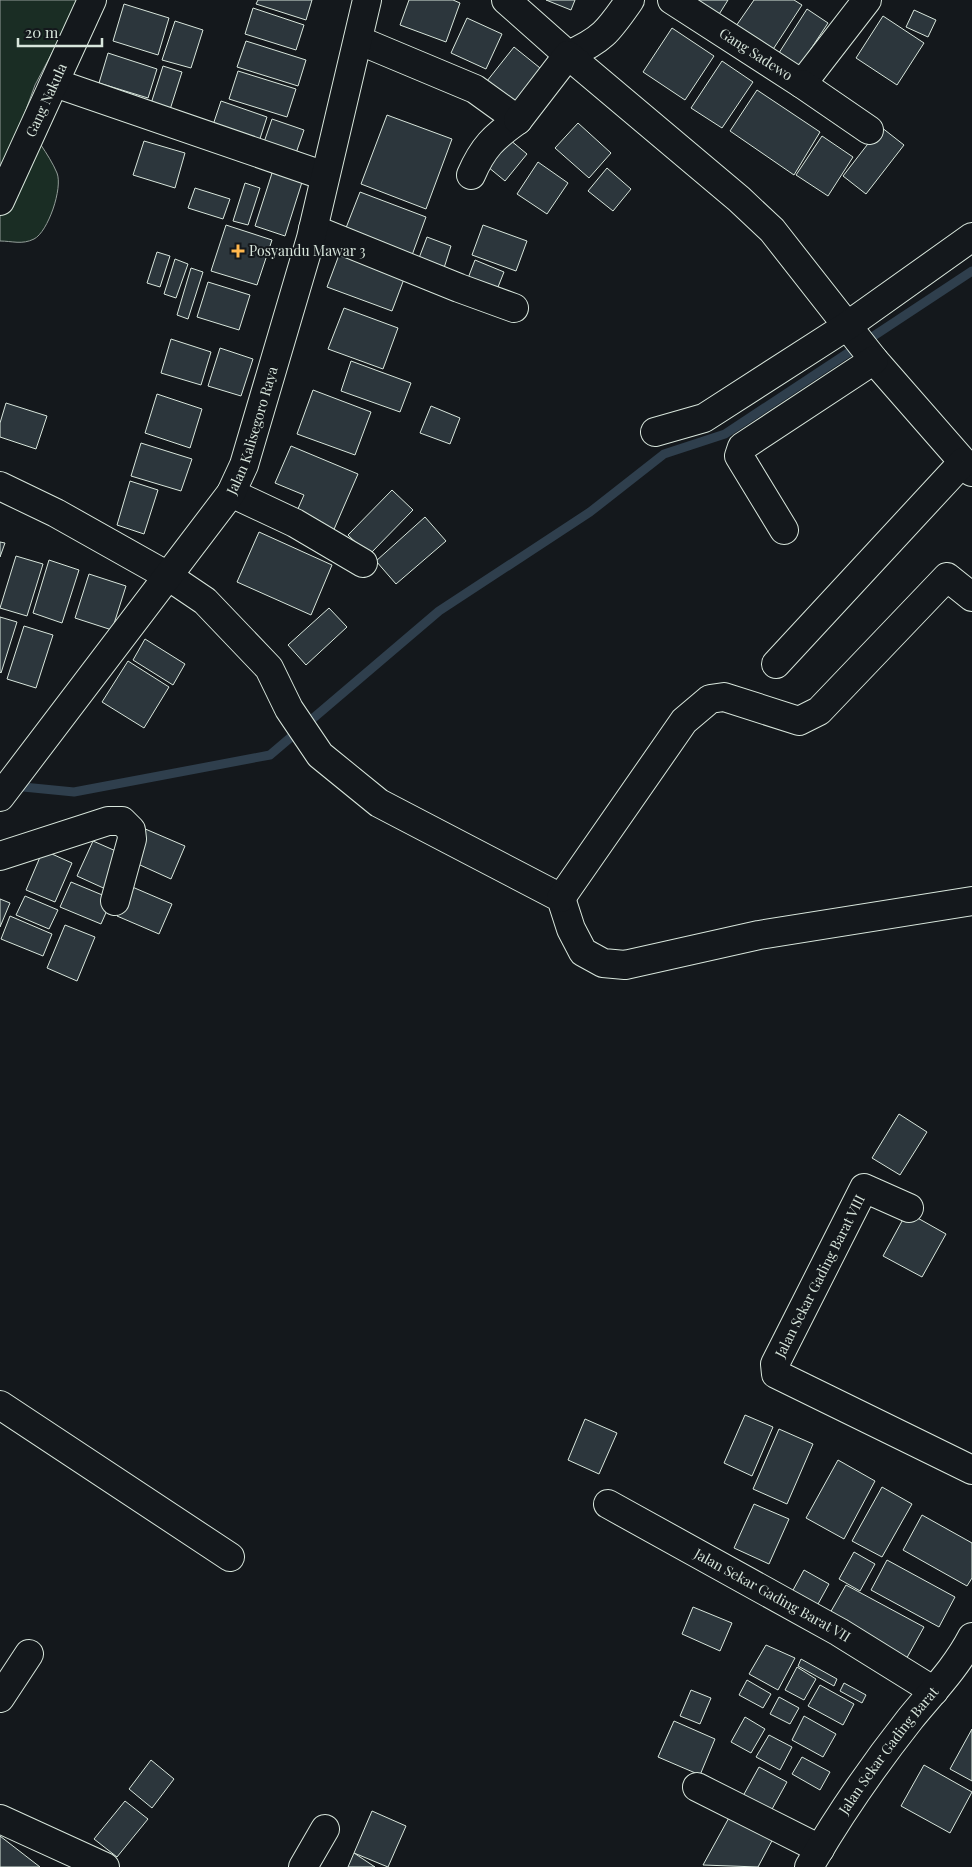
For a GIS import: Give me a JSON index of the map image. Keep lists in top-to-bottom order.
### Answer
{
  "streets": {
    "street": [
      "Gang Sadewo",
      "Gang Nakula",
      "Jalan Kalisegoro Raya",
      "Jalan Sekar Gading Barat VIII",
      "Jalan Sekar Gading Barat VII",
      "Jalan Sekar Gading Barat"
    ]
  },
  "crossings": [
    ["Jalan Sekar Gading Barat VII", "Jalan Sekar Gading Barat"]
  ],
  "places": {
    "health": ["Posyandu Mawar 3"]
  },
  "scale_bar": "20 m"
}
